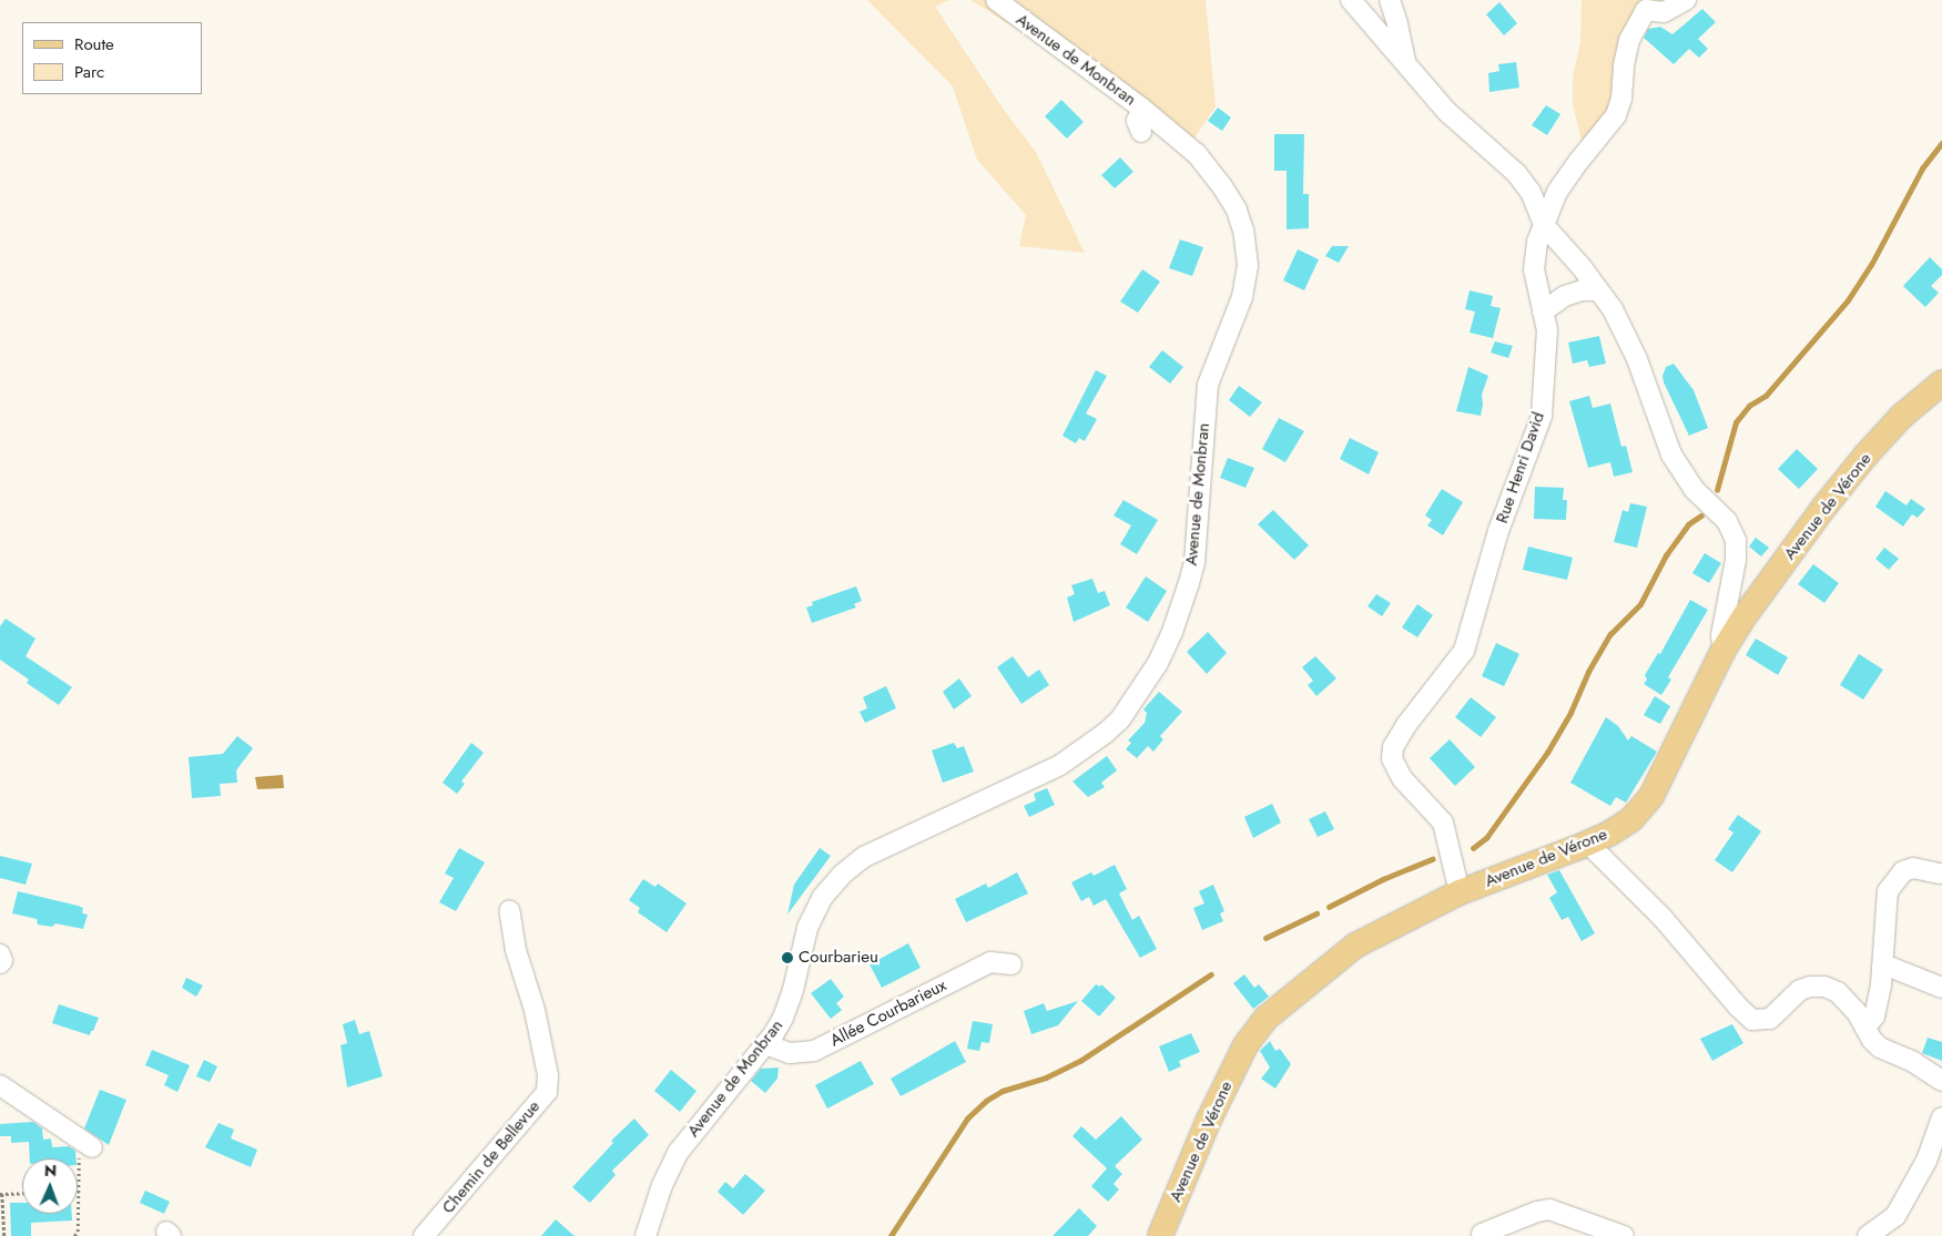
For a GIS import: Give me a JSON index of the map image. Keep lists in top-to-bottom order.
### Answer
{
  "streets": {
    "main road": ["Avenue de Vérone"],
    "street": [
      "Avenue de Monbran",
      "Rue Henri David",
      "Allée Courbarieux",
      "Chemin de Bellevue"
    ]
  },
  "crossings": [
    ["Avenue de Monbran", "Allée Courbarieux"],
    ["Rue Henri David", "Avenue de Vérone"]
  ],
  "places": ["Courbarieu"],
  "legend": ["Route", "Parc"],
  "north": "top"
}
